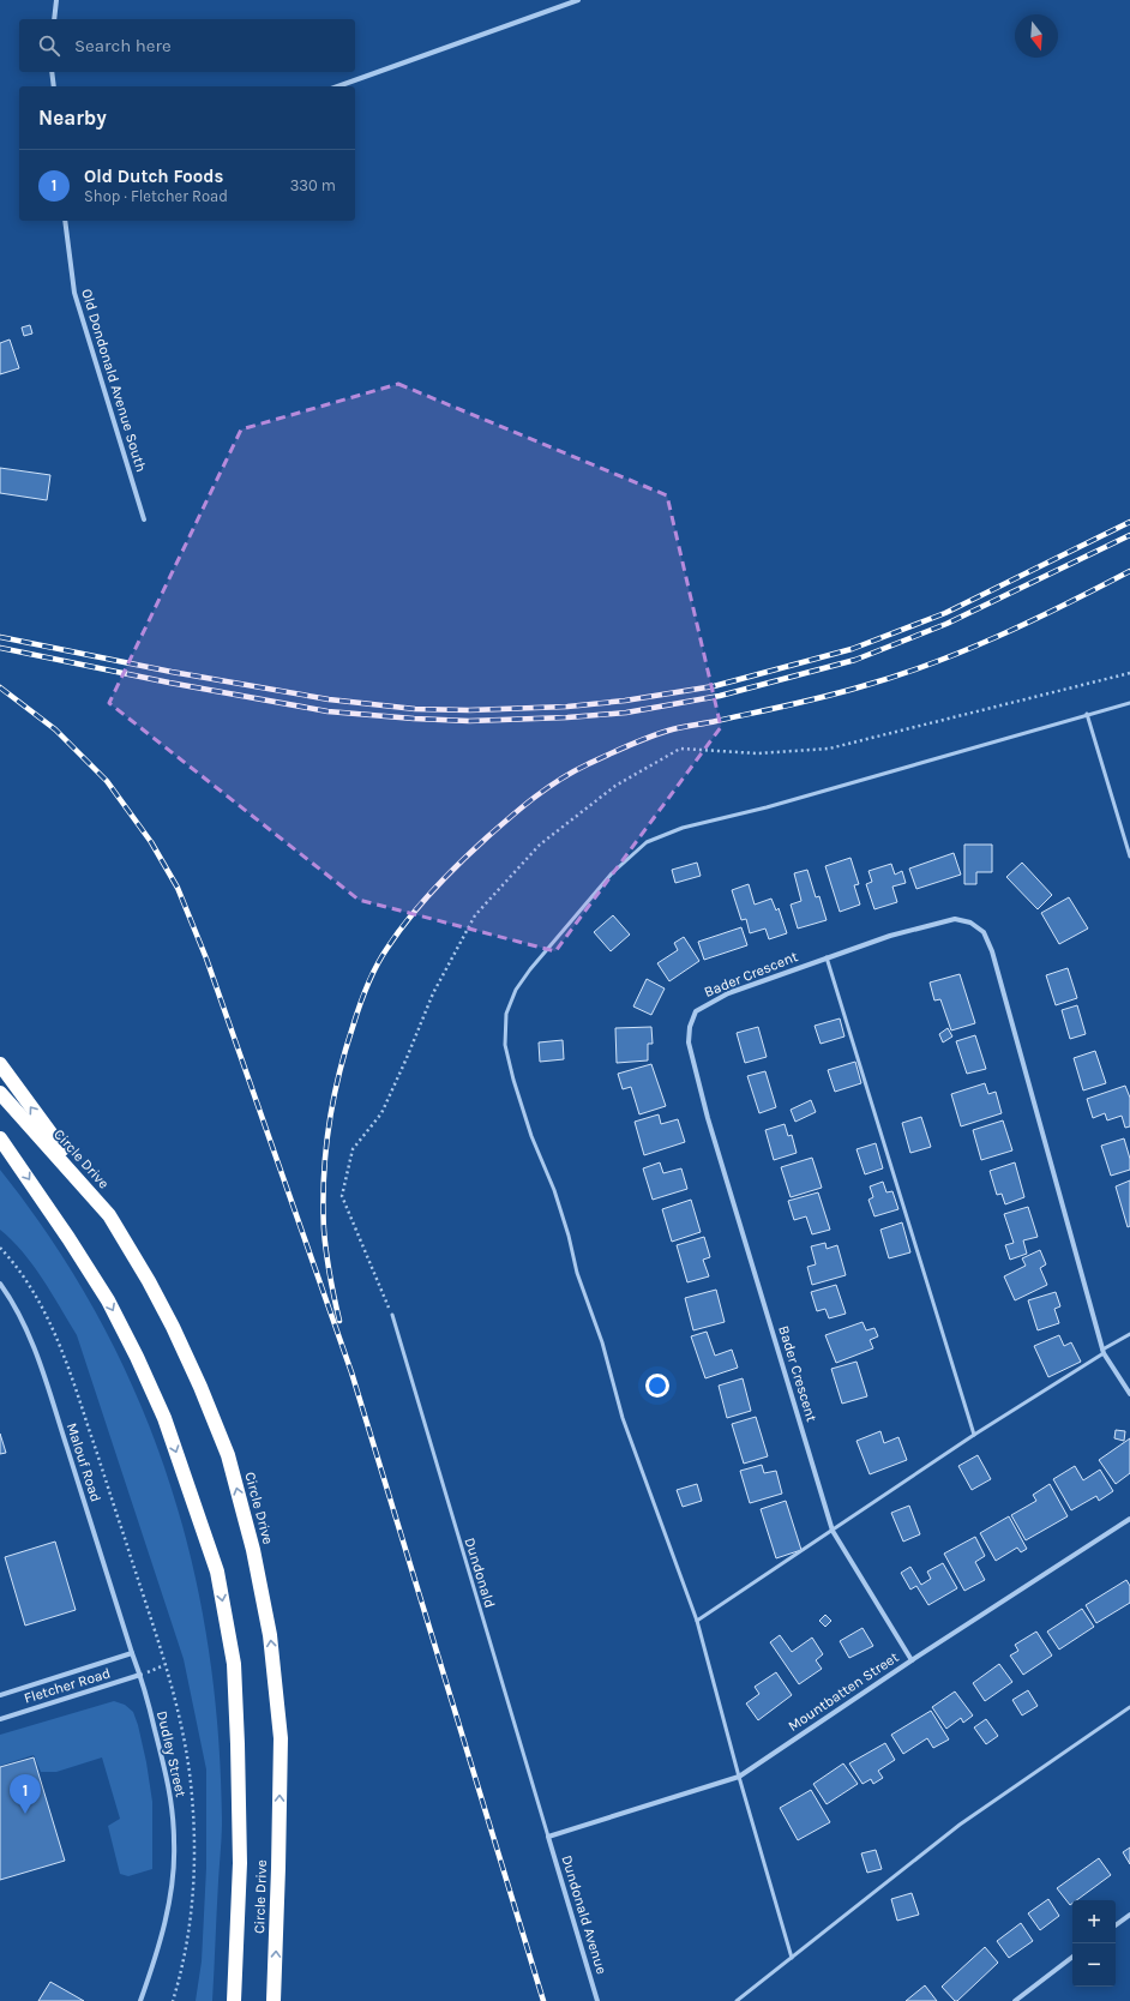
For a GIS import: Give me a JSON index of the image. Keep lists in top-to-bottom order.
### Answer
{
  "streets": {
    "highway": ["Circle Drive"],
    "street": [
      "Old Dondonald Avenue South",
      "Bader Crescent",
      "Malouf Road",
      "Fletcher Road",
      "Mountbatten Street",
      "Dudley Street",
      "Dundonald Avenue"
    ],
    "lane": ["Dundonald"]
  },
  "crossings": [
    ["Bader Crescent", "Mountbatten Street"],
    ["Malouf Road", "Fletcher Road"],
    ["Malouf Road", "Dudley Street"],
    ["Dundonald", "Mountbatten Street"],
    ["Dundonald", "Dundonald Avenue"],
    ["Fletcher Road", "Dudley Street"],
    ["Mountbatten Street", "Dundonald Avenue"]
  ],
  "north": "bottom",
  "page": {
    "search": "Search here",
    "heading": "Nearby",
    "list": [
      {
        "mark": "1",
        "name": "Old Dutch Foods",
        "note": "Shop · Fletcher Road",
        "value": "330 m"
      }
    ],
    "pins": "1",
    "map_buttons": ["+", "−"]
  }
}
